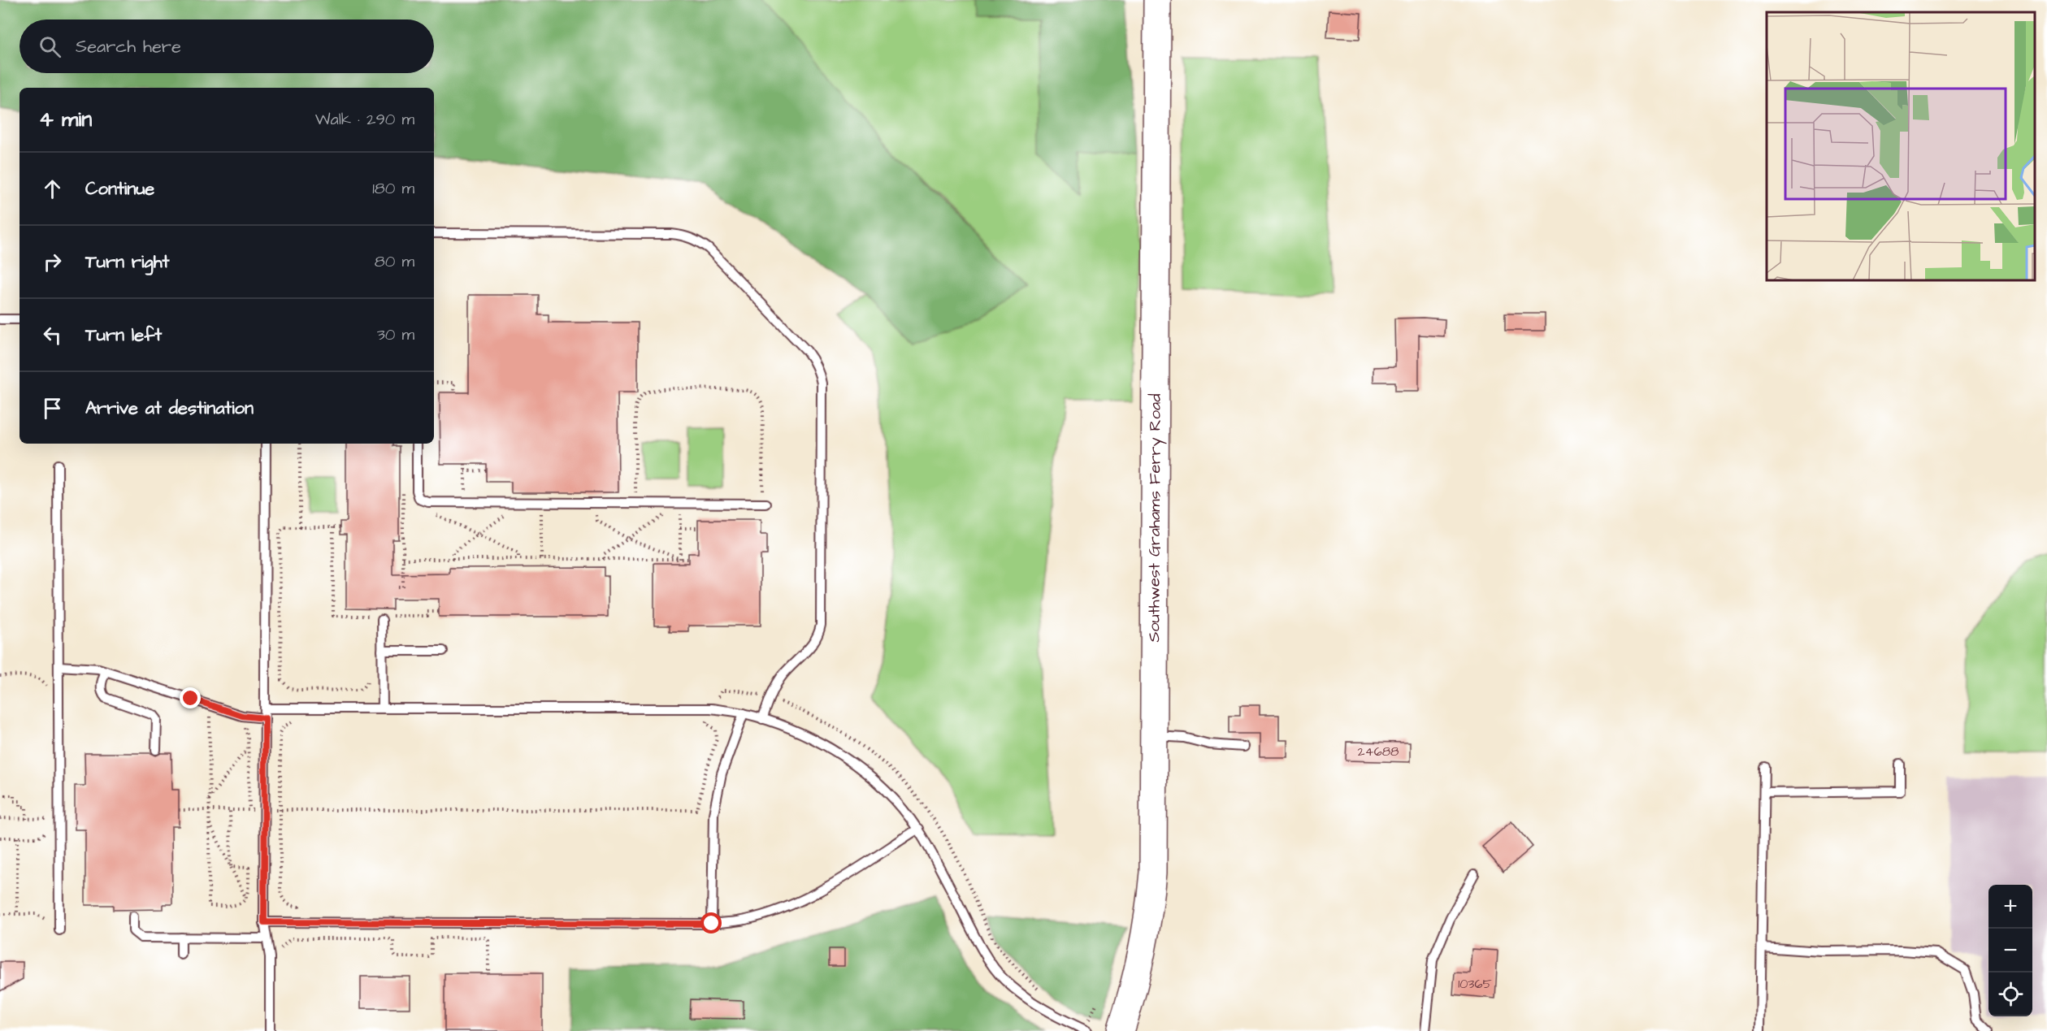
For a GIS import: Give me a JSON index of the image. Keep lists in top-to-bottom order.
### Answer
{
  "streets": {
    "main road": ["Southwest Grahams Ferry Road"]
  },
  "house_numbers": ["24688", "10365"],
  "page": {
    "search": "Search here",
    "heading": ["4 min", "Walk · 290 m"],
    "list": [
      ["Continue", "180 m"],
      ["Turn right", "80 m"],
      ["Turn left", "30 m"],
      "Arrive at destination"
    ],
    "map_buttons": ["+", "−"]
  }
}
